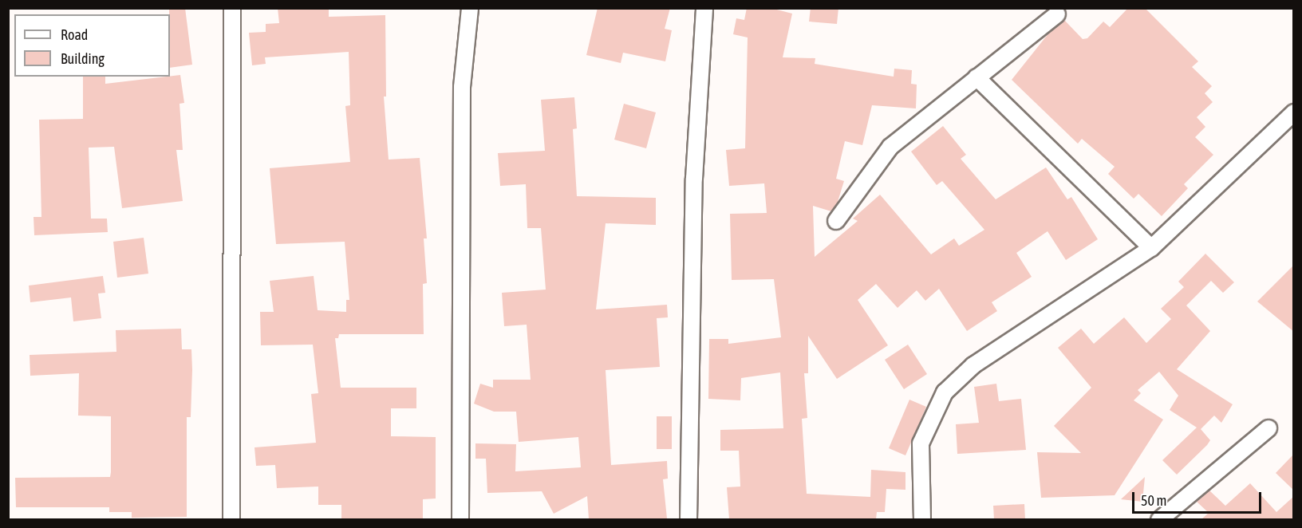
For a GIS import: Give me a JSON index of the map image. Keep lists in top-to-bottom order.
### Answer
{
  "legend": ["Road", "Building"],
  "scale_bar": "50 m"
}
